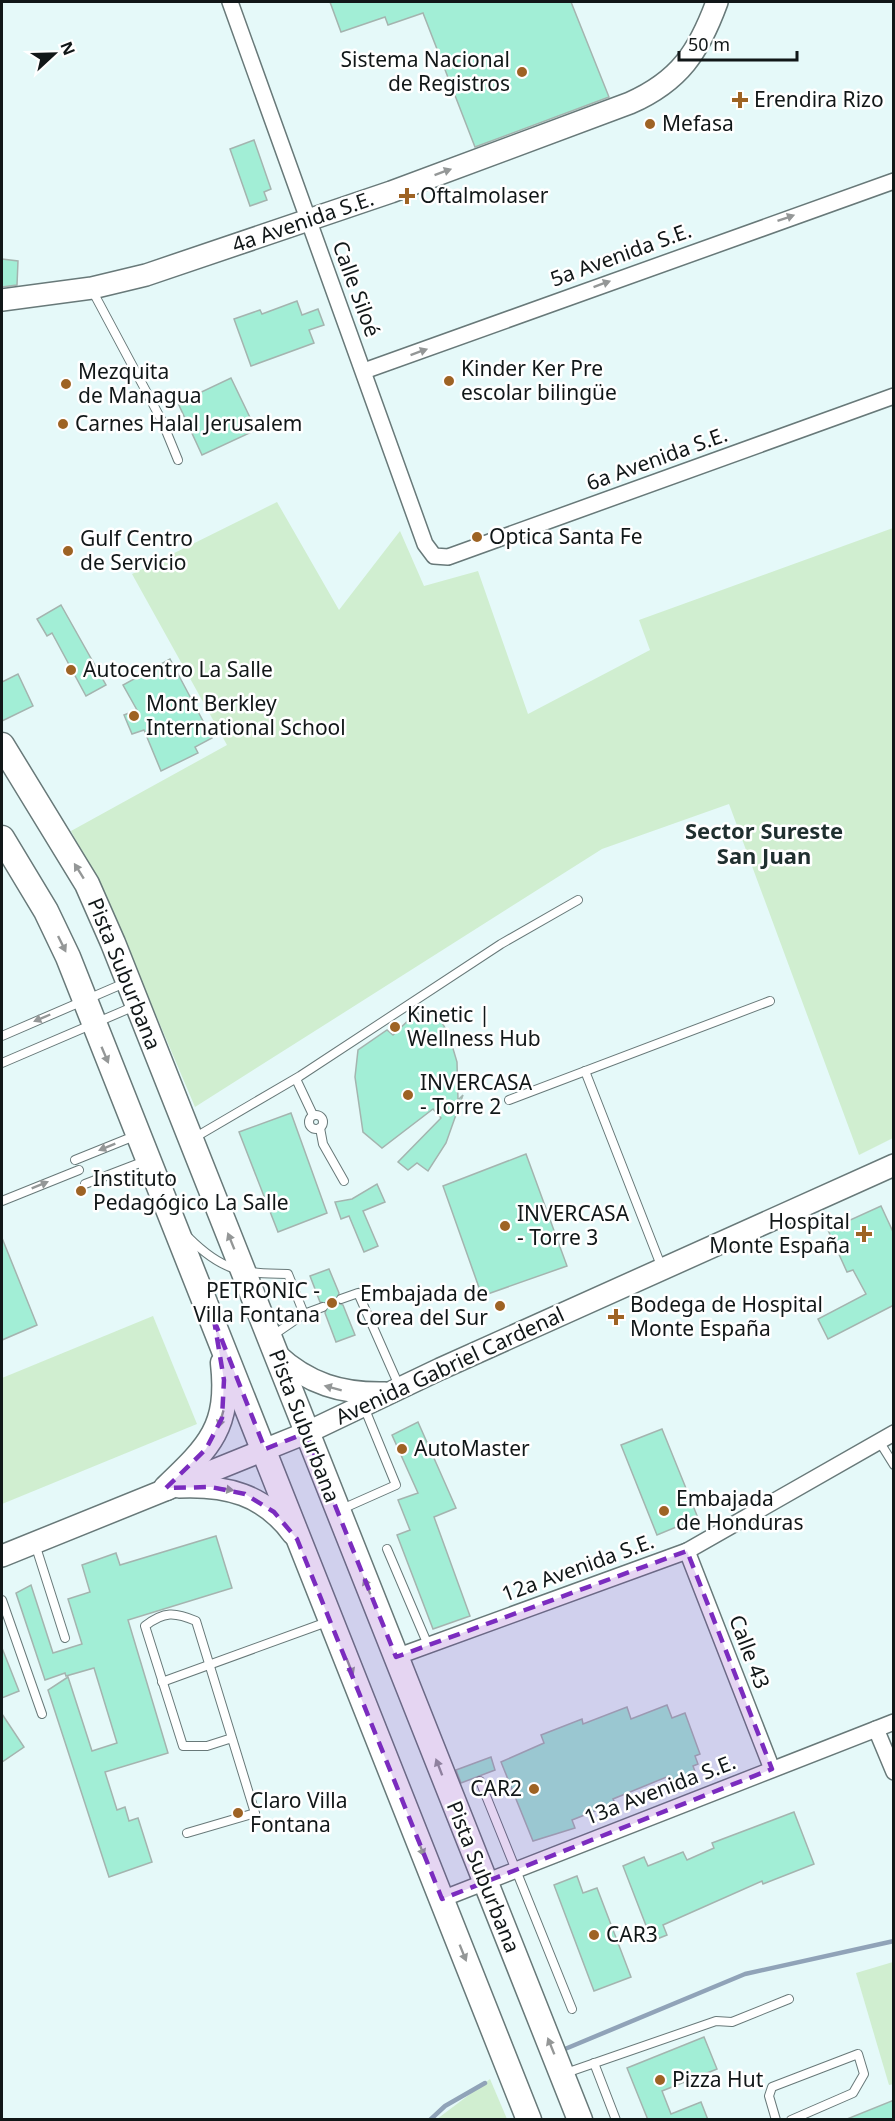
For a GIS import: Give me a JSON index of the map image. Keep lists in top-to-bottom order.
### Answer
{
  "streets": {
    "main road": ["Pista Suburbana"],
    "street": [
      "4a Avenida S.E.",
      "5a Avenida S.E.",
      "Calle Siloé",
      "6a Avenida S.E.",
      "Avenida Gabriel Cardenal",
      "12a Avenida S.E.",
      "Calle 43",
      "13a Avenida S.E."
    ]
  },
  "crossings": [
    ["4a Avenida S.E.", "Calle Siloé"],
    ["5a Avenida S.E.", "Calle Siloé"],
    ["Calle Siloé", "6a Avenida S.E."],
    ["Pista Suburbana", "Avenida Gabriel Cardenal"],
    ["Pista Suburbana", "12a Avenida S.E."],
    ["Pista Suburbana", "13a Avenida S.E."],
    ["12a Avenida S.E.", "Calle 43"],
    ["Calle 43", "13a Avenida S.E."]
  ],
  "one_way": ["4a Avenida S.E.", "5a Avenida S.E."],
  "districts": ["Sector Sureste San Juan"],
  "places": {
    "other": [
      "Sistema Nacional de Registros",
      "Mefasa",
      "Kinder Ker Pre escolar bilingüe",
      "Mezquita de Managua",
      "Carnes Halal Jerusalem",
      "Optica Santa Fe",
      "Gulf Centro de Servicio",
      "Autocentro La Salle",
      "Mont Berkley International School",
      "Kinetic | Wellness Hub",
      "INVERCASA - Torre 2",
      "Instituto Pedagógico La Salle",
      "INVERCASA - Torre 3",
      "PETRONIC - Villa Fontana",
      "Embajada de Corea del Sur",
      "AutoMaster",
      "Embajada de Honduras",
      "CAR2",
      "Claro Villa Fontana",
      "CAR3",
      "Pizza Hut"
    ],
    "health": [
      "Erendira Rizo",
      "Oftalmolaser",
      "Hospital Monte España",
      "Bodega de Hospital Monte España"
    ]
  },
  "scale_bar": "50 m",
  "north": "right"
}
